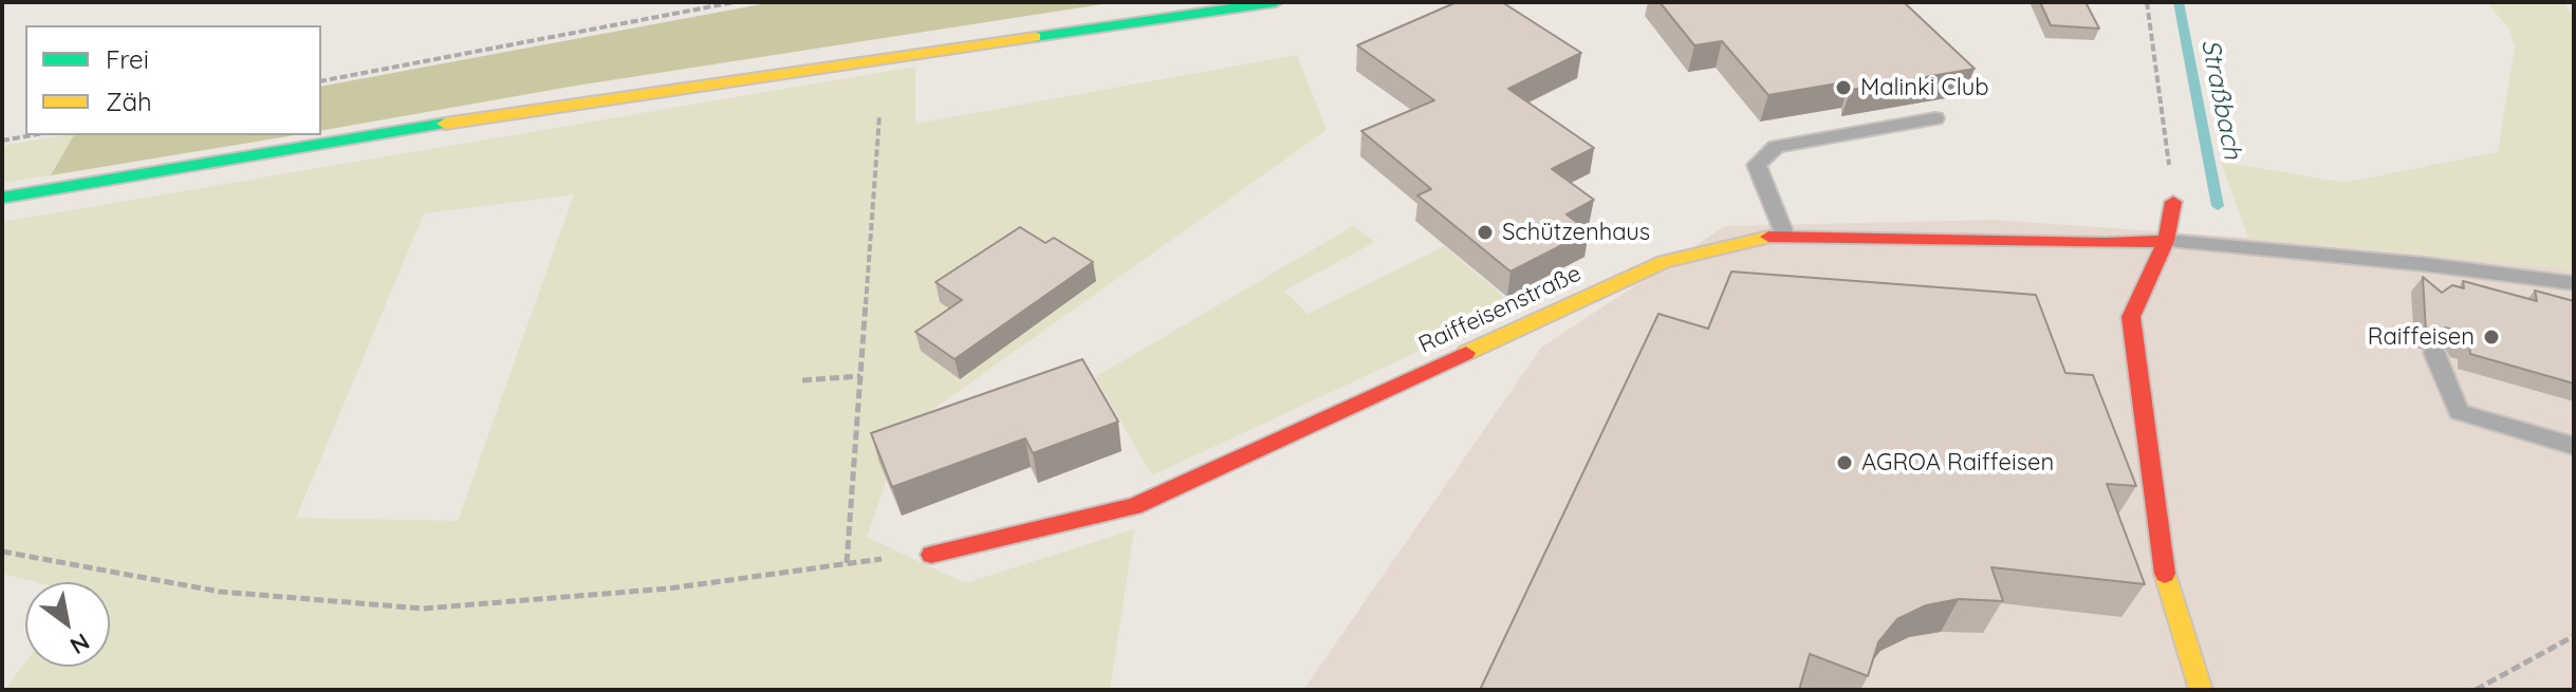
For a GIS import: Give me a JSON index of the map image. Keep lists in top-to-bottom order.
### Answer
{
  "streets": {
    "street": ["Raiffeisenstraße"]
  },
  "water": ["Straßbach"],
  "places": [
    "Malinki Club",
    "Schützenhaus",
    "Raiffeisen",
    "AGROA Raiffeisen"
  ],
  "legend": ["Frei", "Zäh"],
  "north": "bottom right"
}
